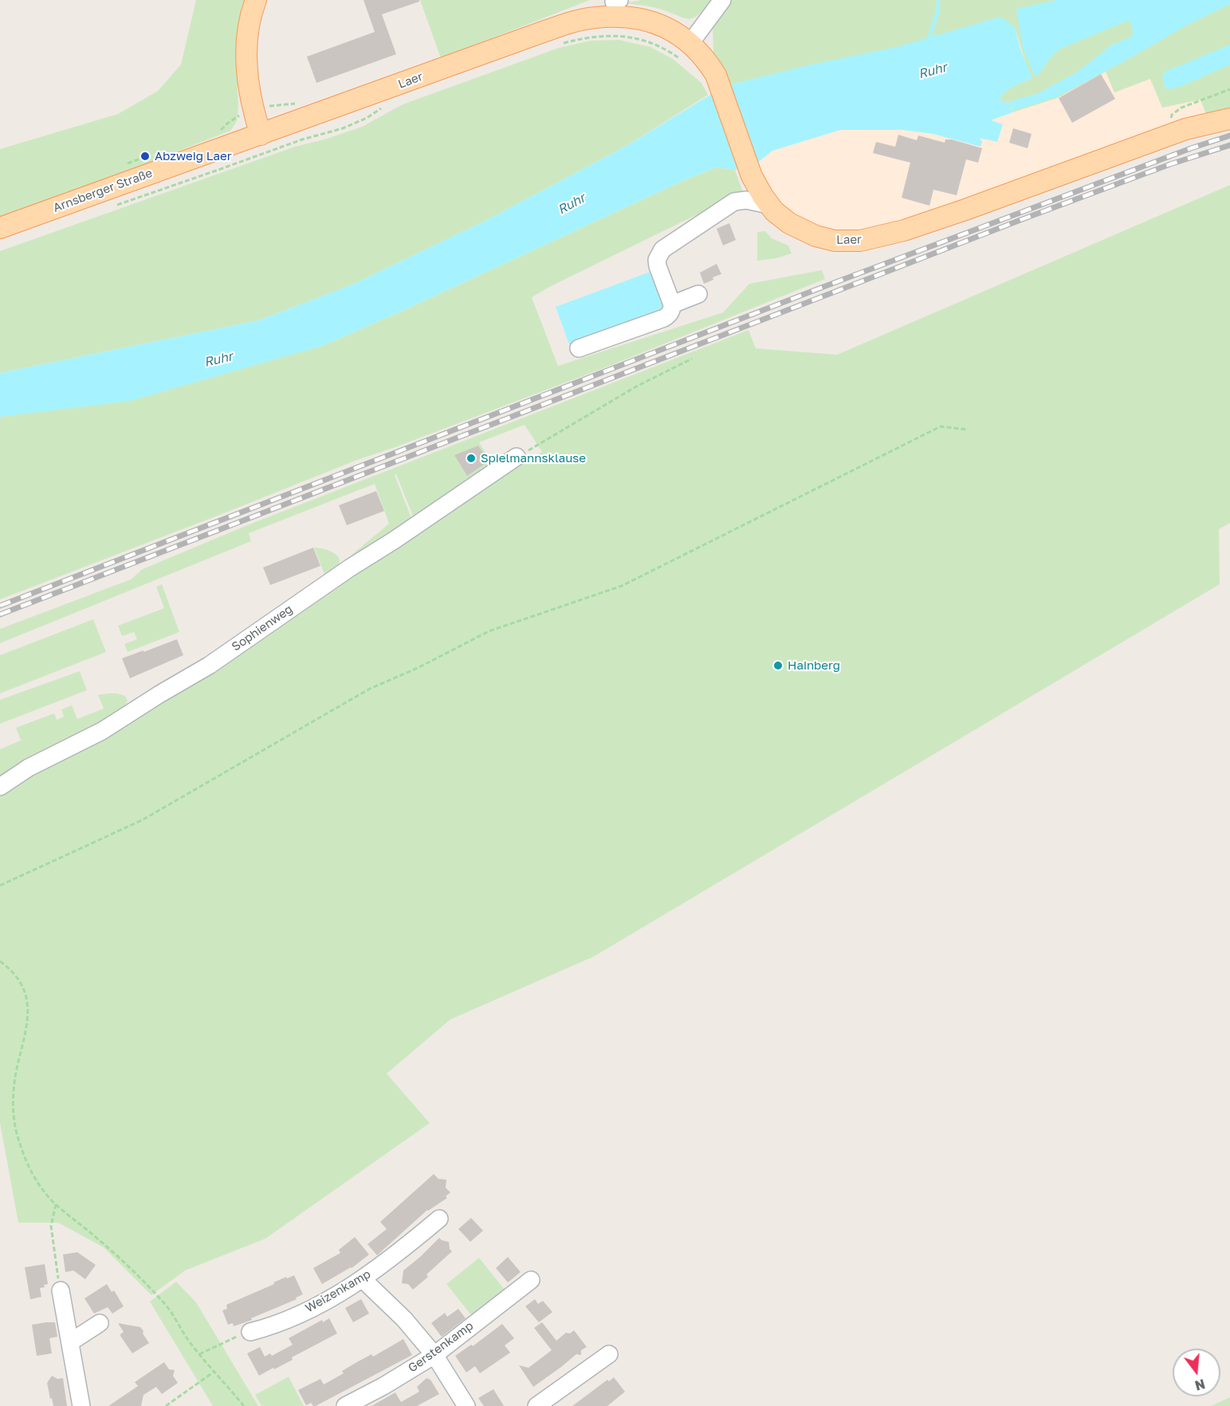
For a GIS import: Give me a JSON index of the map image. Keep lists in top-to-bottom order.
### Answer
{
  "streets": {
    "main road": ["Laer", "Arnsberger Straße"],
    "street": ["Sophienweg", "Weizenkamp", "Gerstenkamp"]
  },
  "crossings": [
    ["Laer", "Arnsberger Straße"]
  ],
  "water": ["Ruhr"],
  "places": ["Abzweig Laer", "Spielmannsklause", "Hainberg"],
  "north": "bottom"
}
